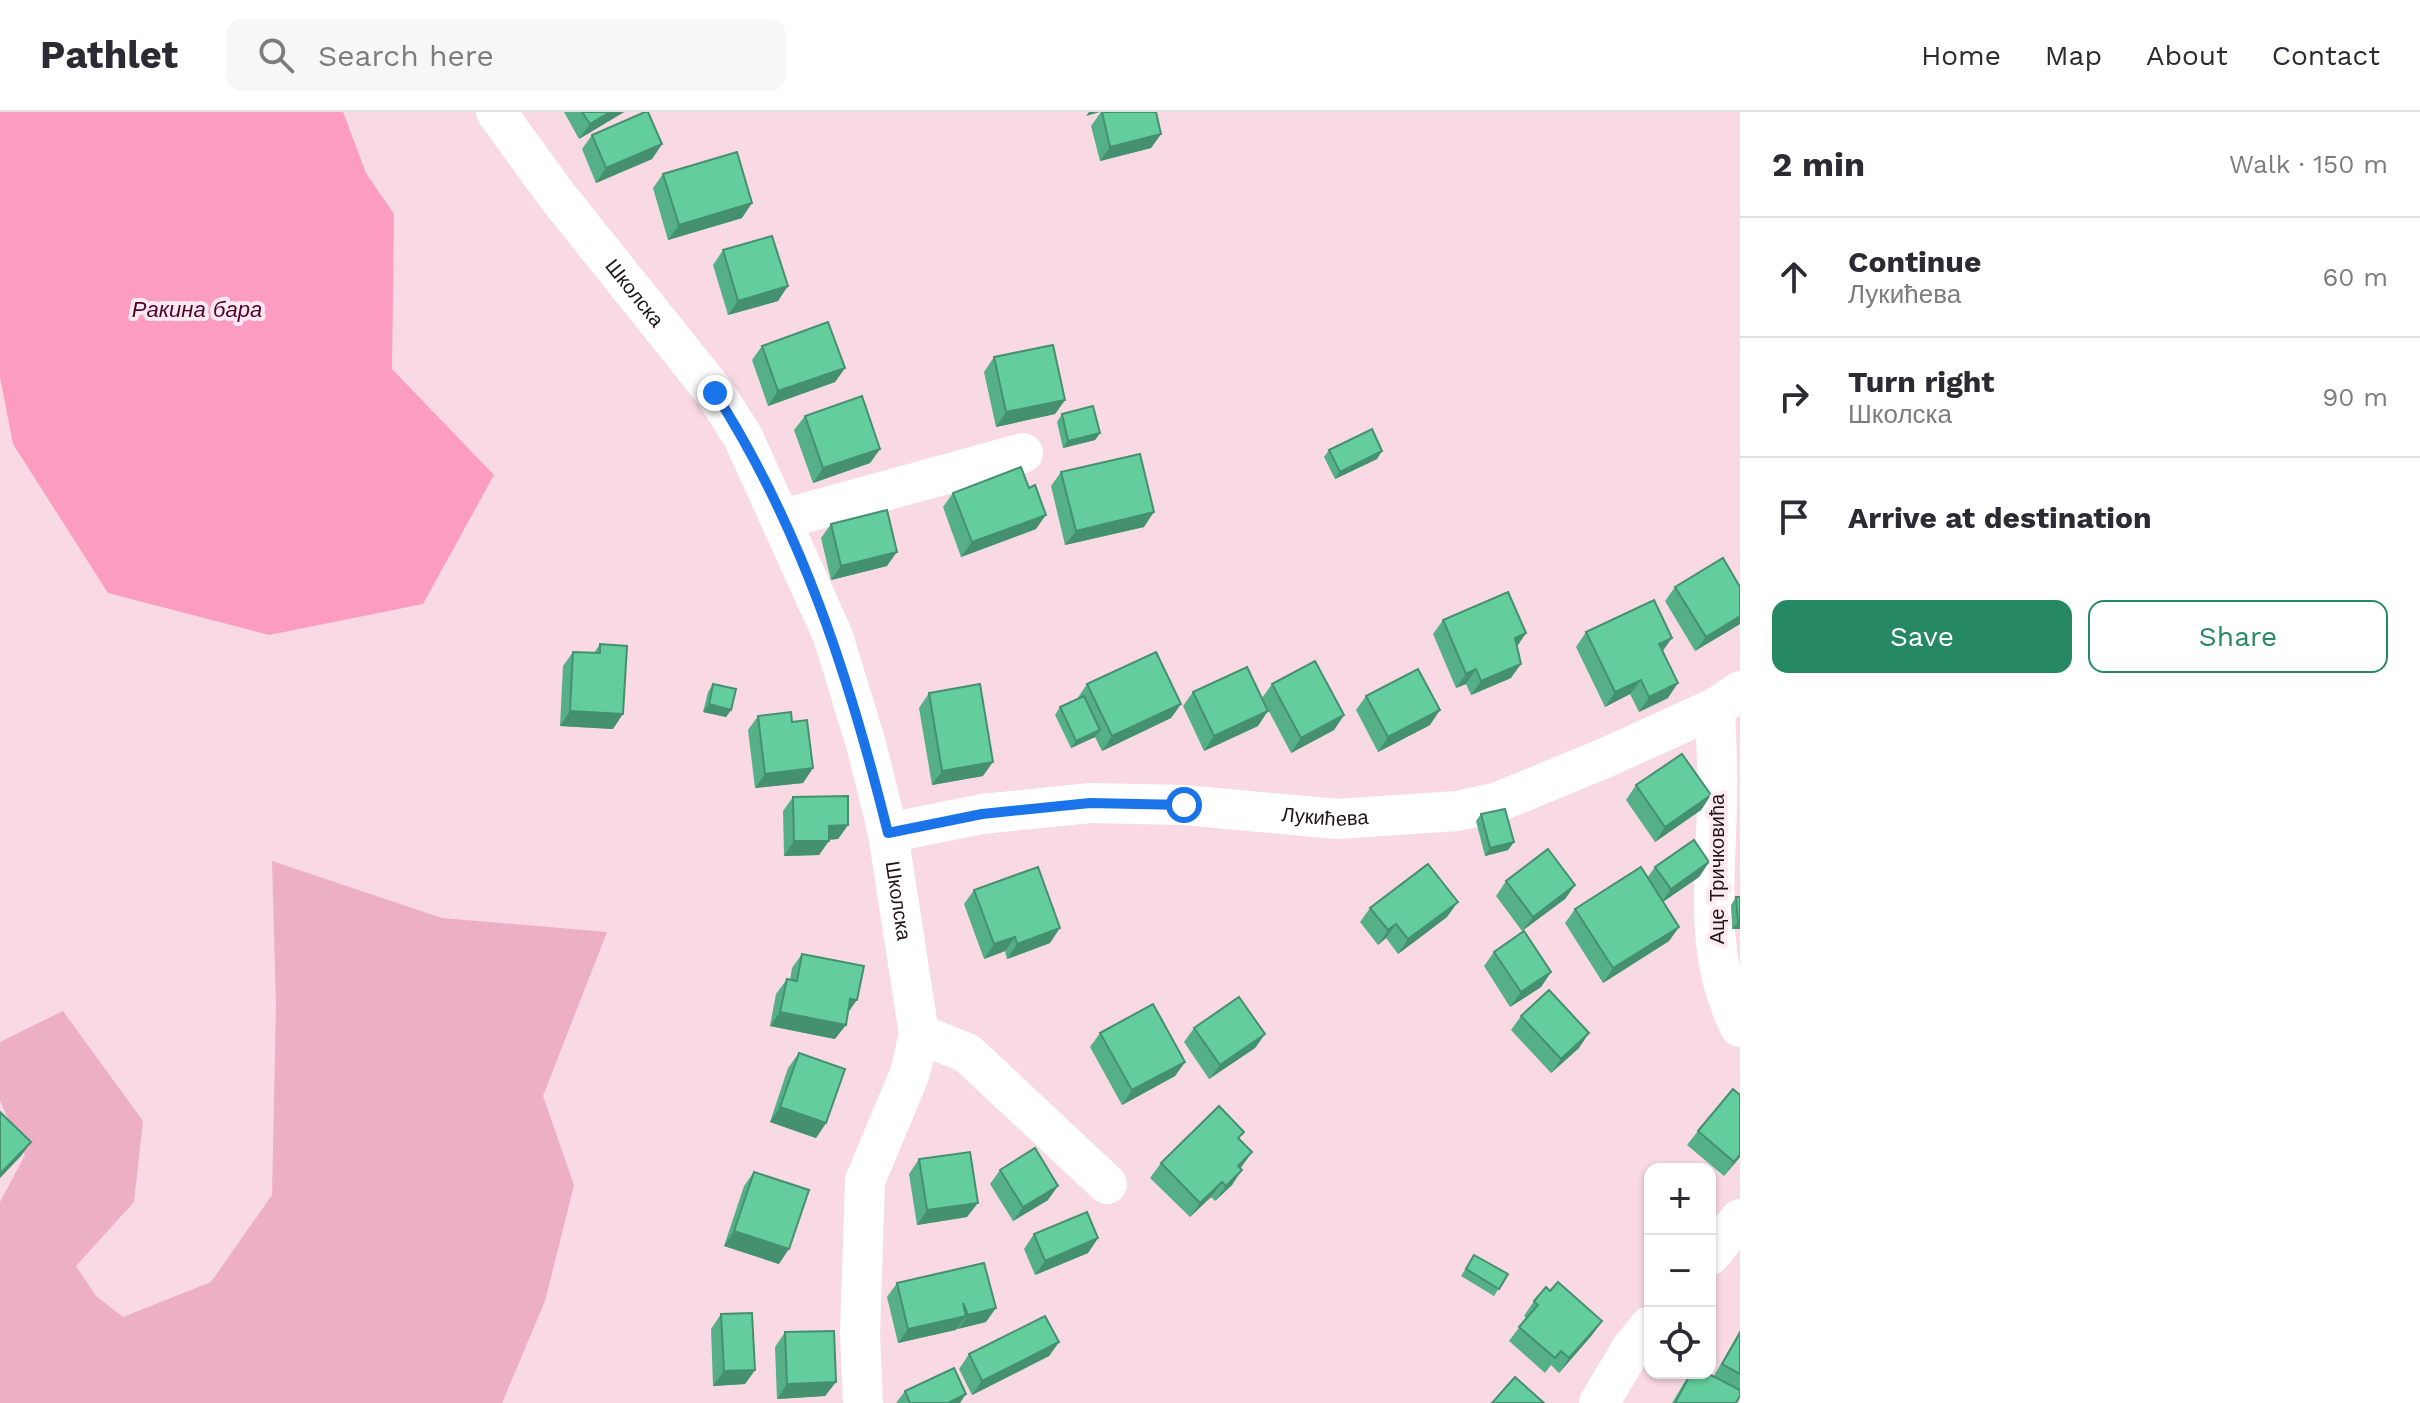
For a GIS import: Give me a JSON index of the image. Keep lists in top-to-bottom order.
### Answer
{
  "streets": {
    "street": ["Школска", "Лукићева", "Аце Тричковића"]
  },
  "crossings": [
    ["Школска", "Лукићева"],
    ["Лукићева", "Аце Тричковића"]
  ],
  "water": ["Ракина бара"],
  "page": {
    "header": "Pathlet",
    "search": "Search here",
    "nav": [
      "Home",
      "Map",
      "About",
      "Contact"
    ],
    "heading": ["2 min", "Walk · 150 m"],
    "list": [
      ["Continue", "Лукићева", "60 m"],
      ["Turn right", "Школска", "90 m"],
      "Arrive at destination"
    ],
    "buttons": ["Save", "Share"],
    "map_buttons": ["+", "−"]
  }
}
